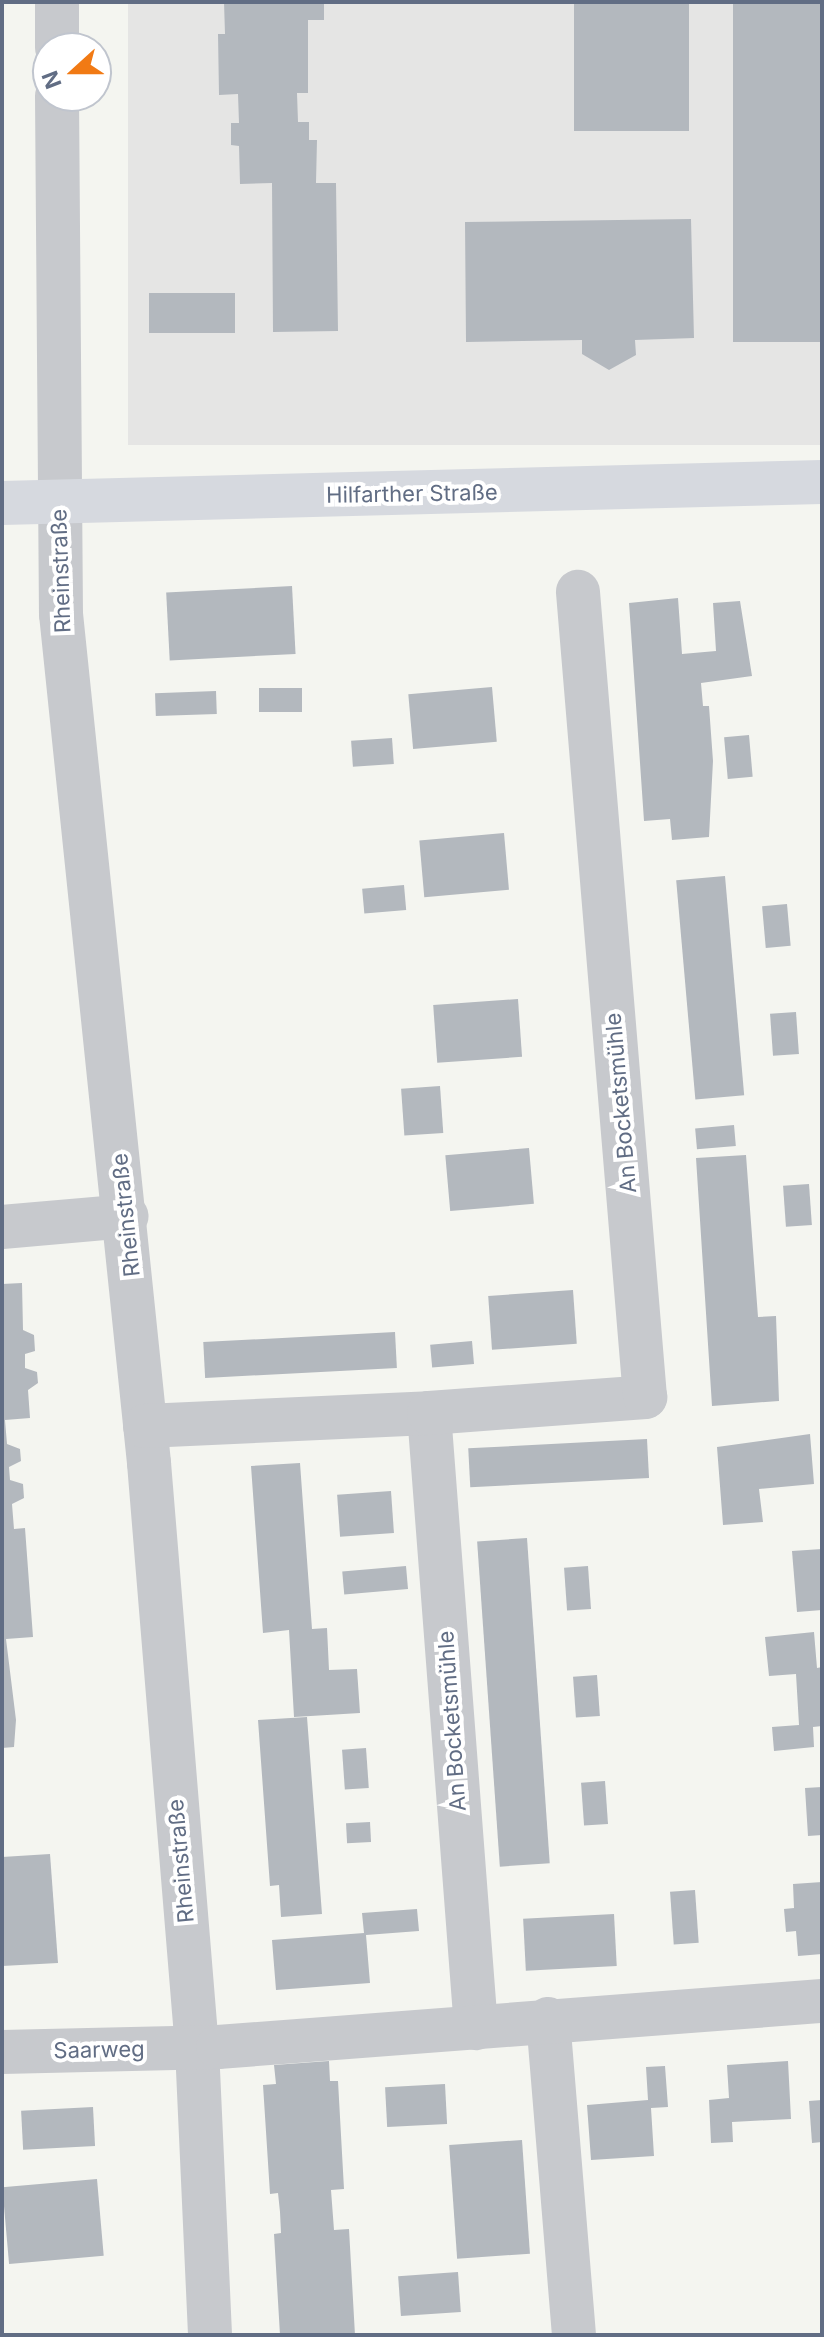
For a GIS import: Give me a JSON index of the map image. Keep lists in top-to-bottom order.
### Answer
{
  "streets": {
    "main road": ["Hilfarther Straße"],
    "street": ["Rheinstraße", "An Bocketsmühle", "Saarweg"]
  },
  "crossings": [
    ["Hilfarther Straße", "Rheinstraße"],
    ["Rheinstraße", "An Bocketsmühle"],
    ["Rheinstraße", "Saarweg"]
  ],
  "north": "left"
}
